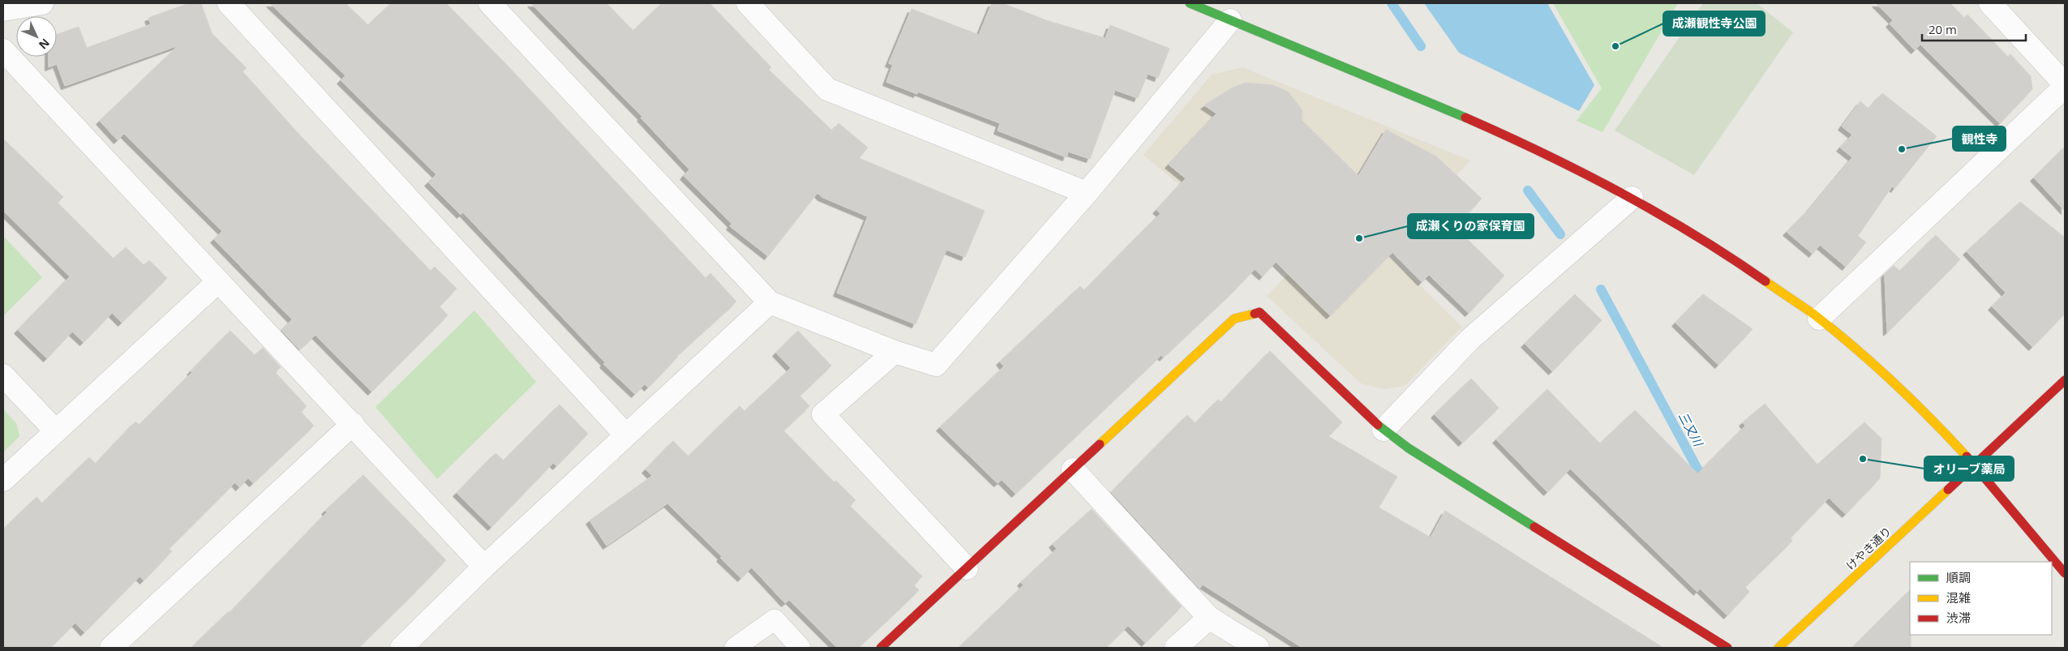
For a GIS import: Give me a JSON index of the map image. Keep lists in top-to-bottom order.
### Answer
{
  "streets": {
    "street": ["けやき通り"]
  },
  "water": ["三又川"],
  "places": [
    "成瀬観性寺公園",
    "観性寺",
    "成瀬くりの家保育園",
    "オリーブ薬局"
  ],
  "legend": ["順調", "混雑", "渋滞"],
  "scale_bar": "20 m",
  "north": "bottom right"
}
